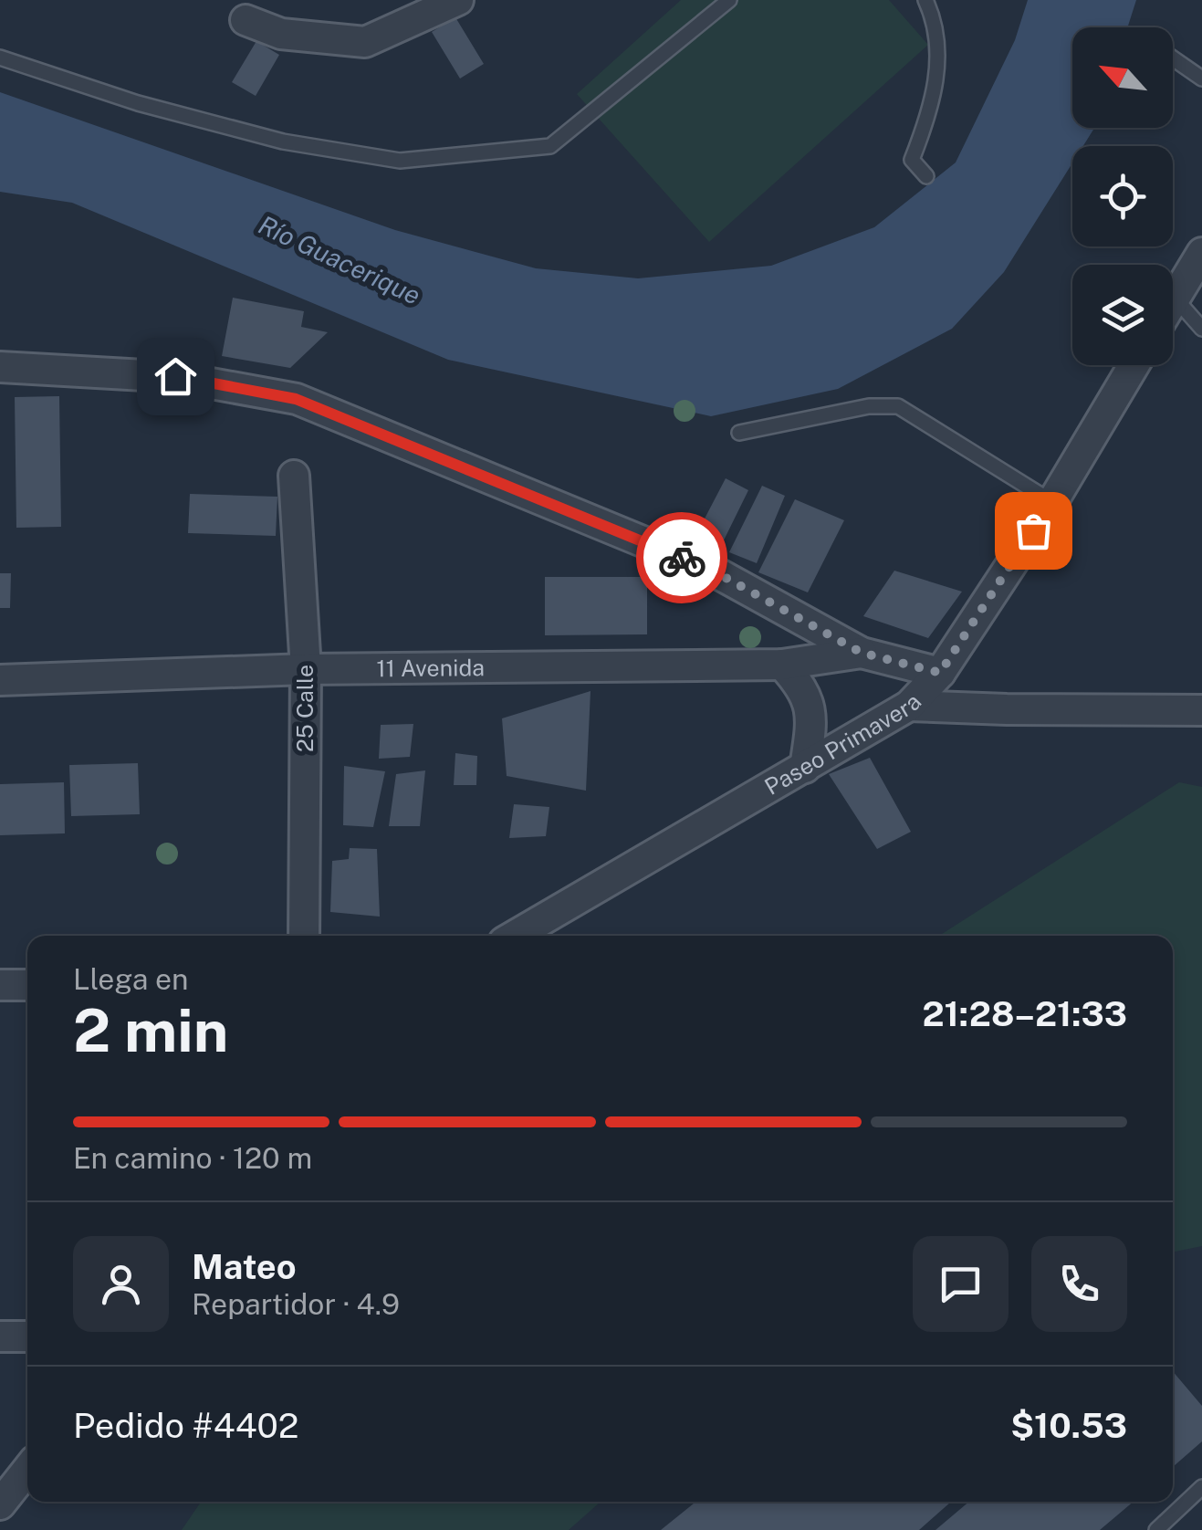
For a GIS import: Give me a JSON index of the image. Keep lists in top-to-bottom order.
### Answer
{
  "streets": {
    "street": ["11 Avenida", "25 Calle", "Paseo Primavera"]
  },
  "crossings": [
    ["11 Avenida", "25 Calle"]
  ],
  "water": ["Río Guacerique"],
  "north": "top left",
  "page": {
    "heading": ["2 min", "Llega en", "21:28–21:33"],
    "panel": [
      "Mateo",
      "Repartidor · 4.9",
      "Pedido #4402",
      "$10.53"
    ],
    "bar": "En camino · 120 m"
  }
}
